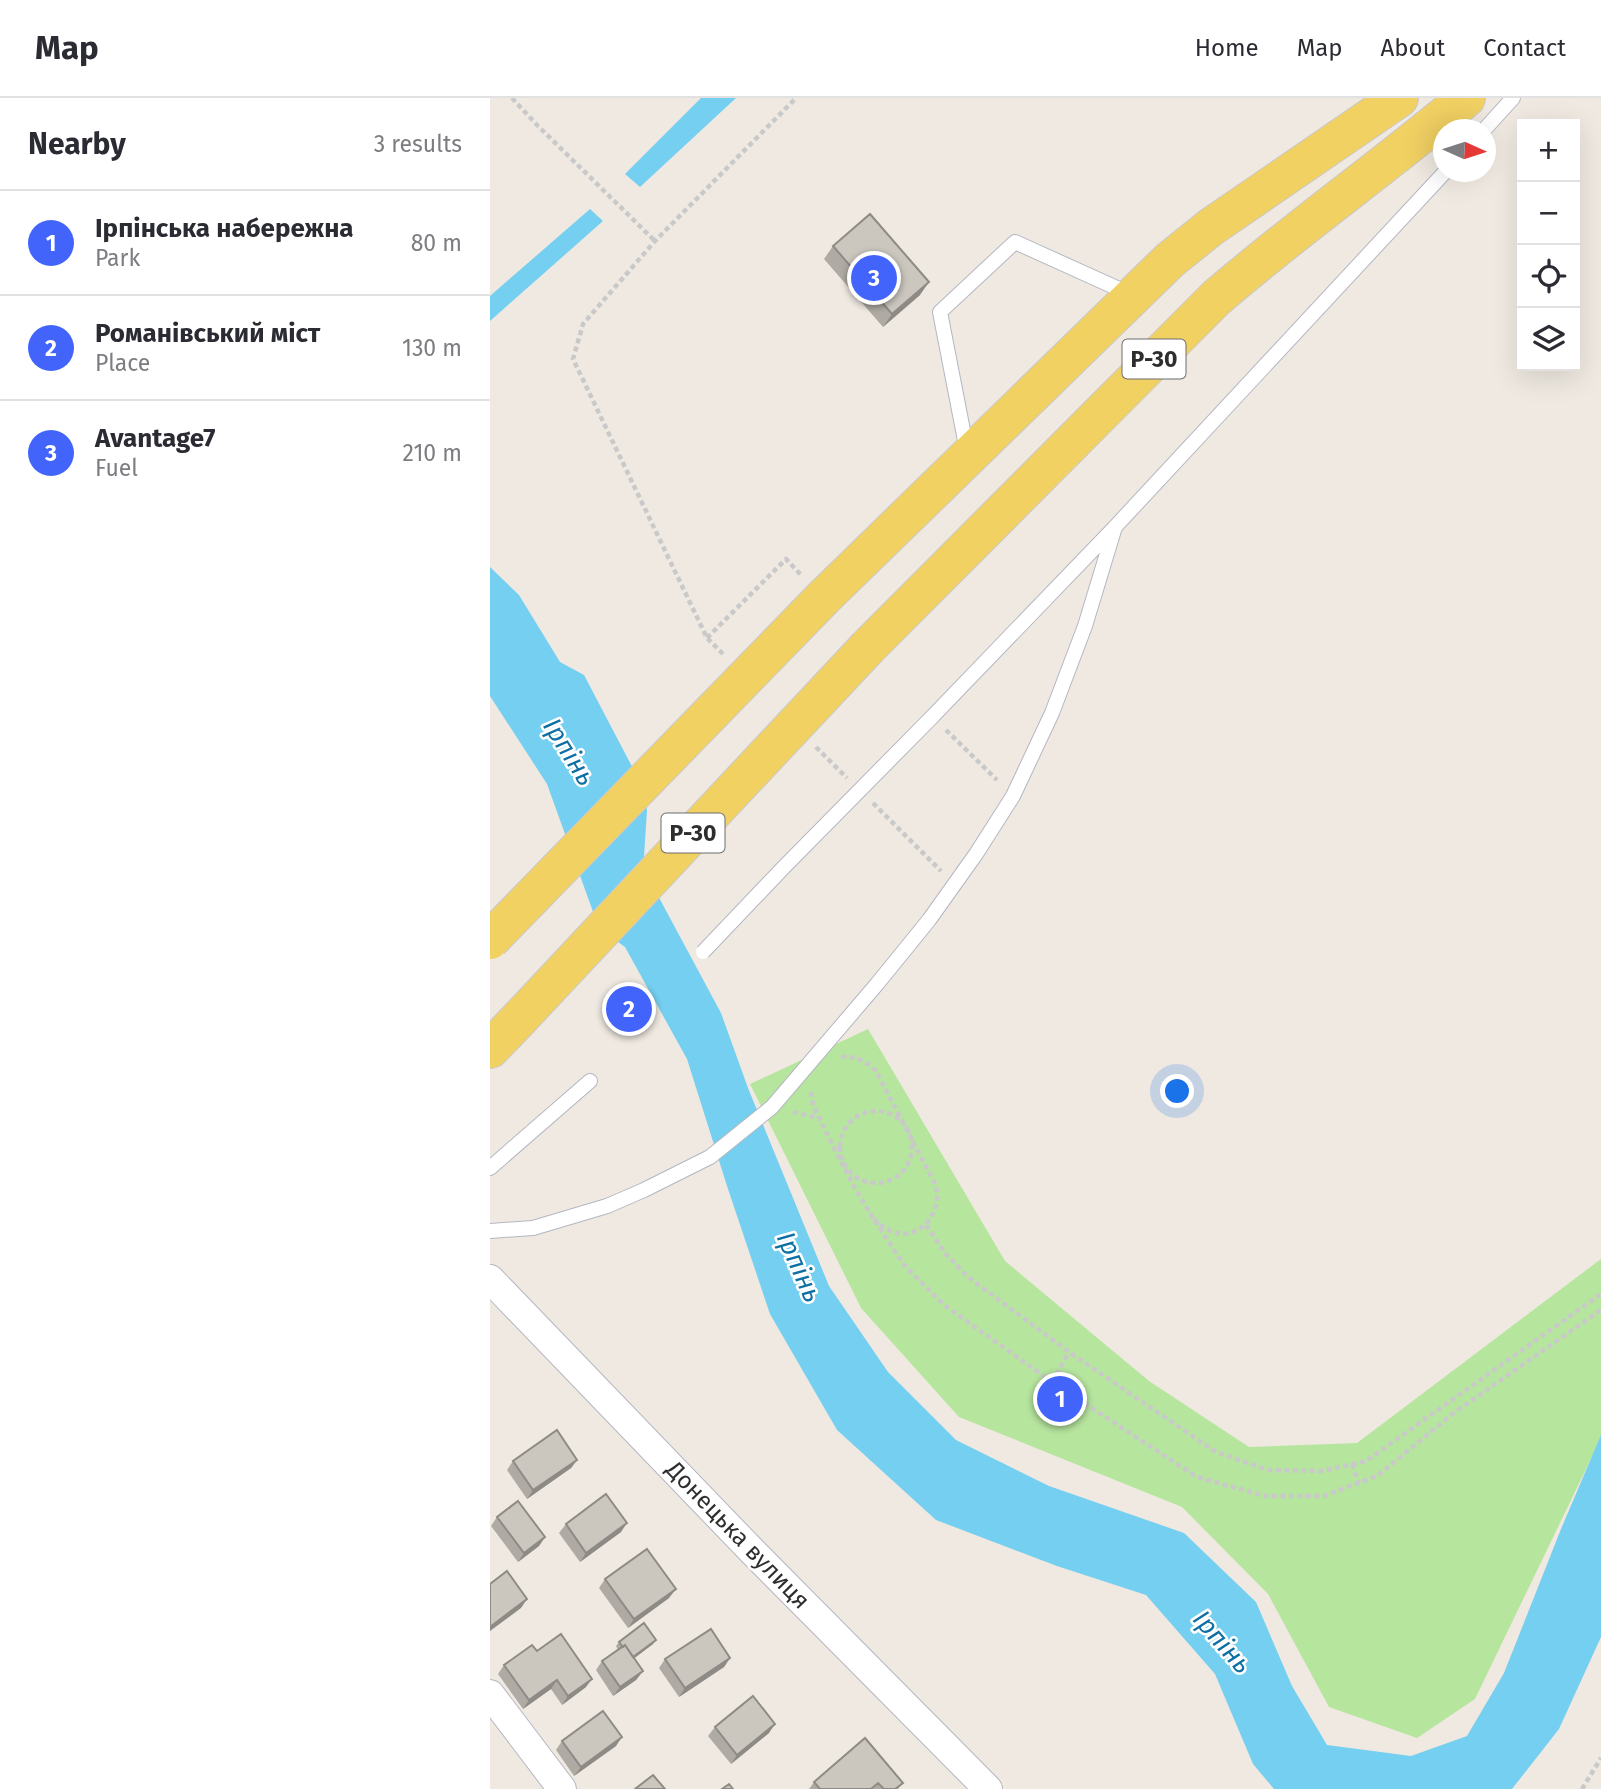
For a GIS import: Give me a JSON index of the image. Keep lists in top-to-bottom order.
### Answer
{
  "streets": {
    "main road": ["Р-30"],
    "street": ["Донецька вулиця"]
  },
  "water": ["Ірпінь"],
  "north": "right",
  "page": {
    "header": "Map",
    "nav": [
      "Home",
      "Map",
      "About",
      "Contact"
    ],
    "heading": ["Nearby", "3 results"],
    "map_buttons": ["+", "−"],
    "list": [
      {
        "mark": "1",
        "name": "Ірпінська набережна",
        "note": "Park",
        "value": "80 m"
      },
      {
        "mark": "2",
        "name": "Романівський міст",
        "note": "Place",
        "value": "130 m"
      },
      {
        "mark": "3",
        "name": "Avantage7",
        "note": "Fuel",
        "value": "210 m"
      }
    ],
    "pins": ["3", "2", "1"]
  }
}
